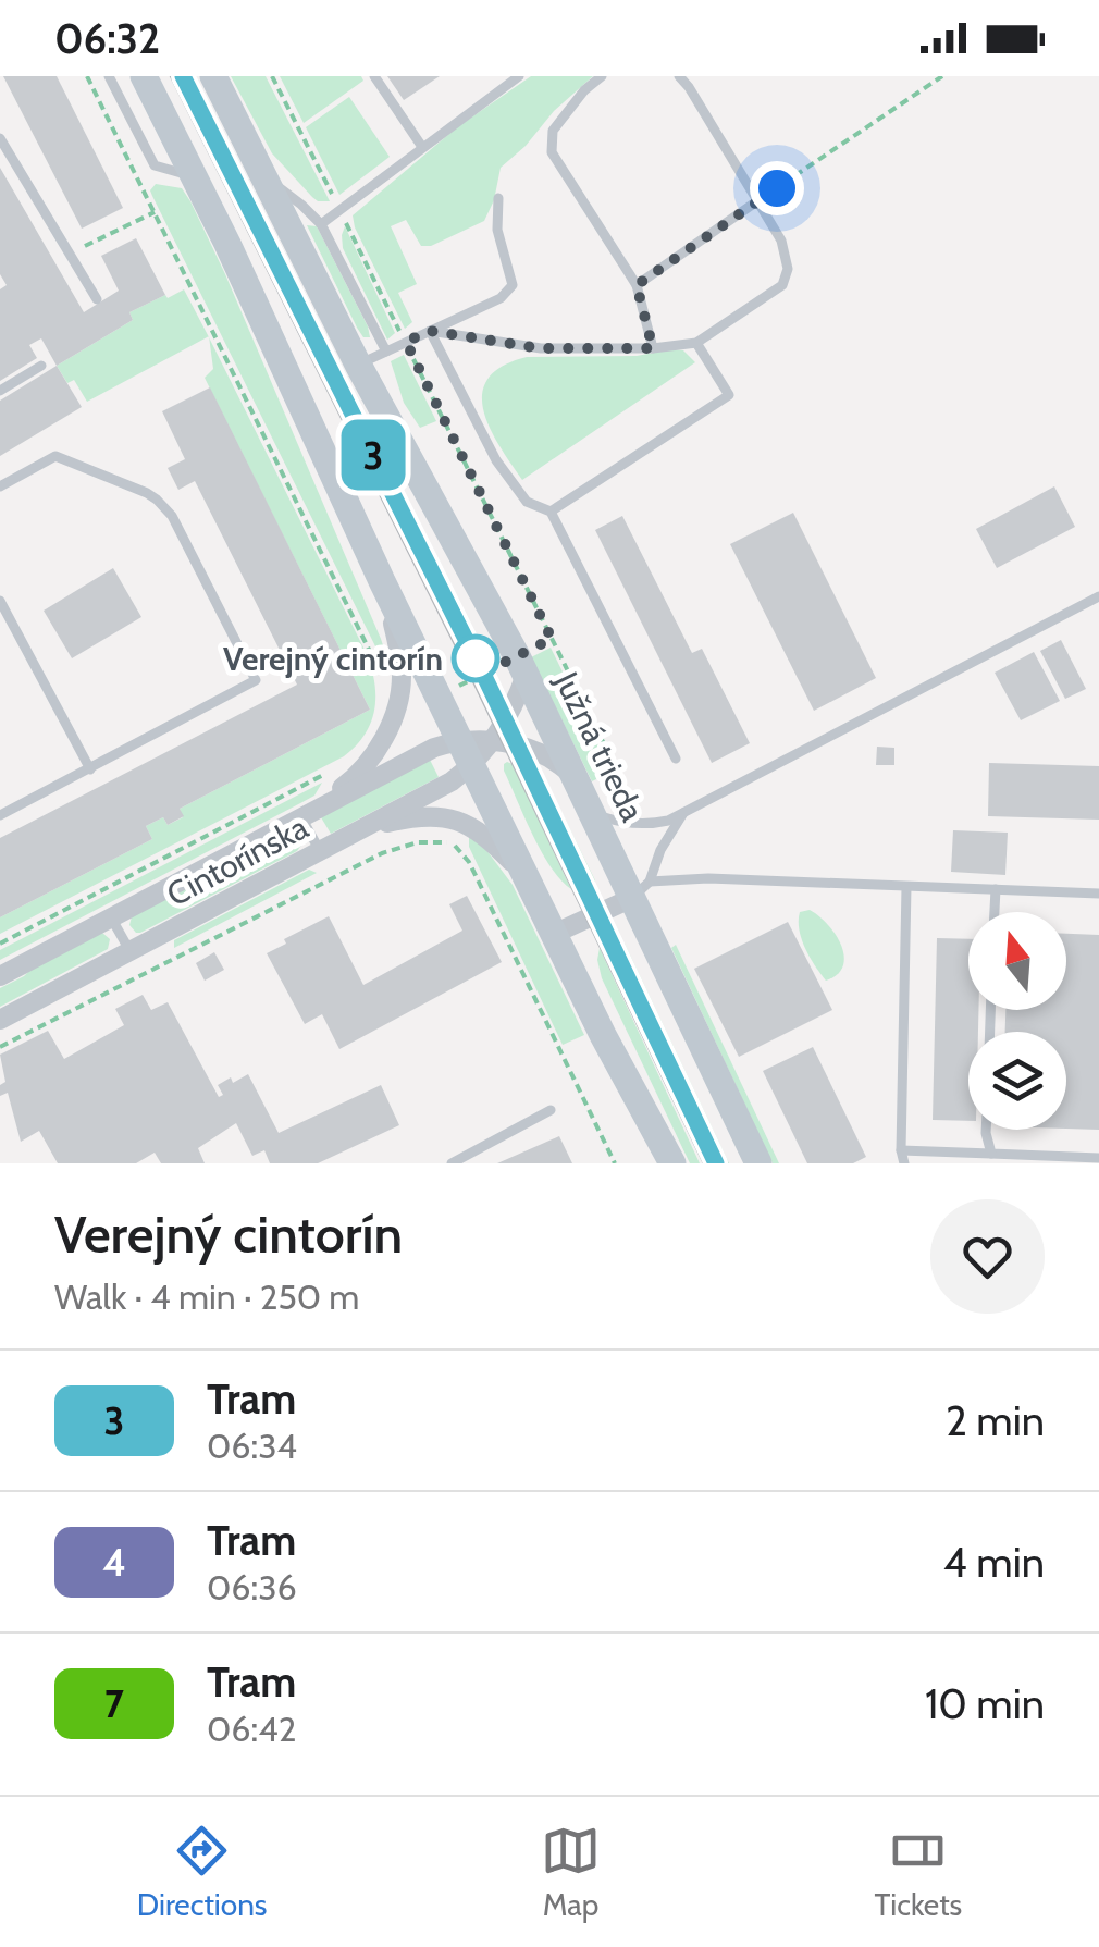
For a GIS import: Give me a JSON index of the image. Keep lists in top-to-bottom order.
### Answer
{
  "streets": {
    "street": ["Južná trieda", "Cintorínska"]
  },
  "crossings": [
    ["Južná trieda", "Cintorínska"]
  ],
  "places": ["Verejný cintorín"],
  "lines": ["tram line 3"],
  "north": "top",
  "page": {
    "status": "06:32",
    "on_map": "3",
    "heading": ["Verejný cintorín", "Walk · 4 min · 250 m"],
    "list": [
      {
        "mark": "3",
        "name": "Tram",
        "note": "06:34",
        "value": "2 min"
      },
      {
        "mark": "4",
        "name": "Tram",
        "note": "06:36",
        "value": "4 min"
      },
      {
        "mark": "7",
        "name": "Tram",
        "note": "06:42",
        "value": "10 min"
      }
    ],
    "tabs": ["Directions", "Map", "Tickets"]
  }
}
